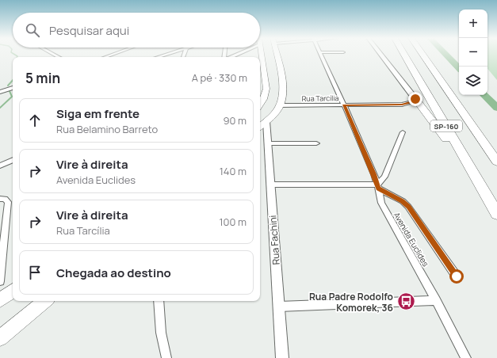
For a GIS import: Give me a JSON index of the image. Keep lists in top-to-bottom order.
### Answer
{
  "streets": {
    "highway": ["SP-160"],
    "street": ["Rua Tarcília", "Avenida Euclides", "Rua Fachini"]
  },
  "crossings": [
    ["Rua Tarcília", "Avenida Euclides"]
  ],
  "places": {
    "bus stop": ["Rua Padre Rodolfo Komorek, 36"]
  },
  "page": {
    "map_buttons": ["+", "−"],
    "search": "Pesquisar aqui",
    "heading": ["5 min", "A pé · 330 m"],
    "list": [
      ["Siga em frente", "Rua Belamino Barreto", "90 m"],
      ["Vire à direita", "Avenida Euclides", "140 m"],
      ["Vire à direita", "Rua Tarcília", "100 m"],
      "Chegada ao destino"
    ]
  }
}
